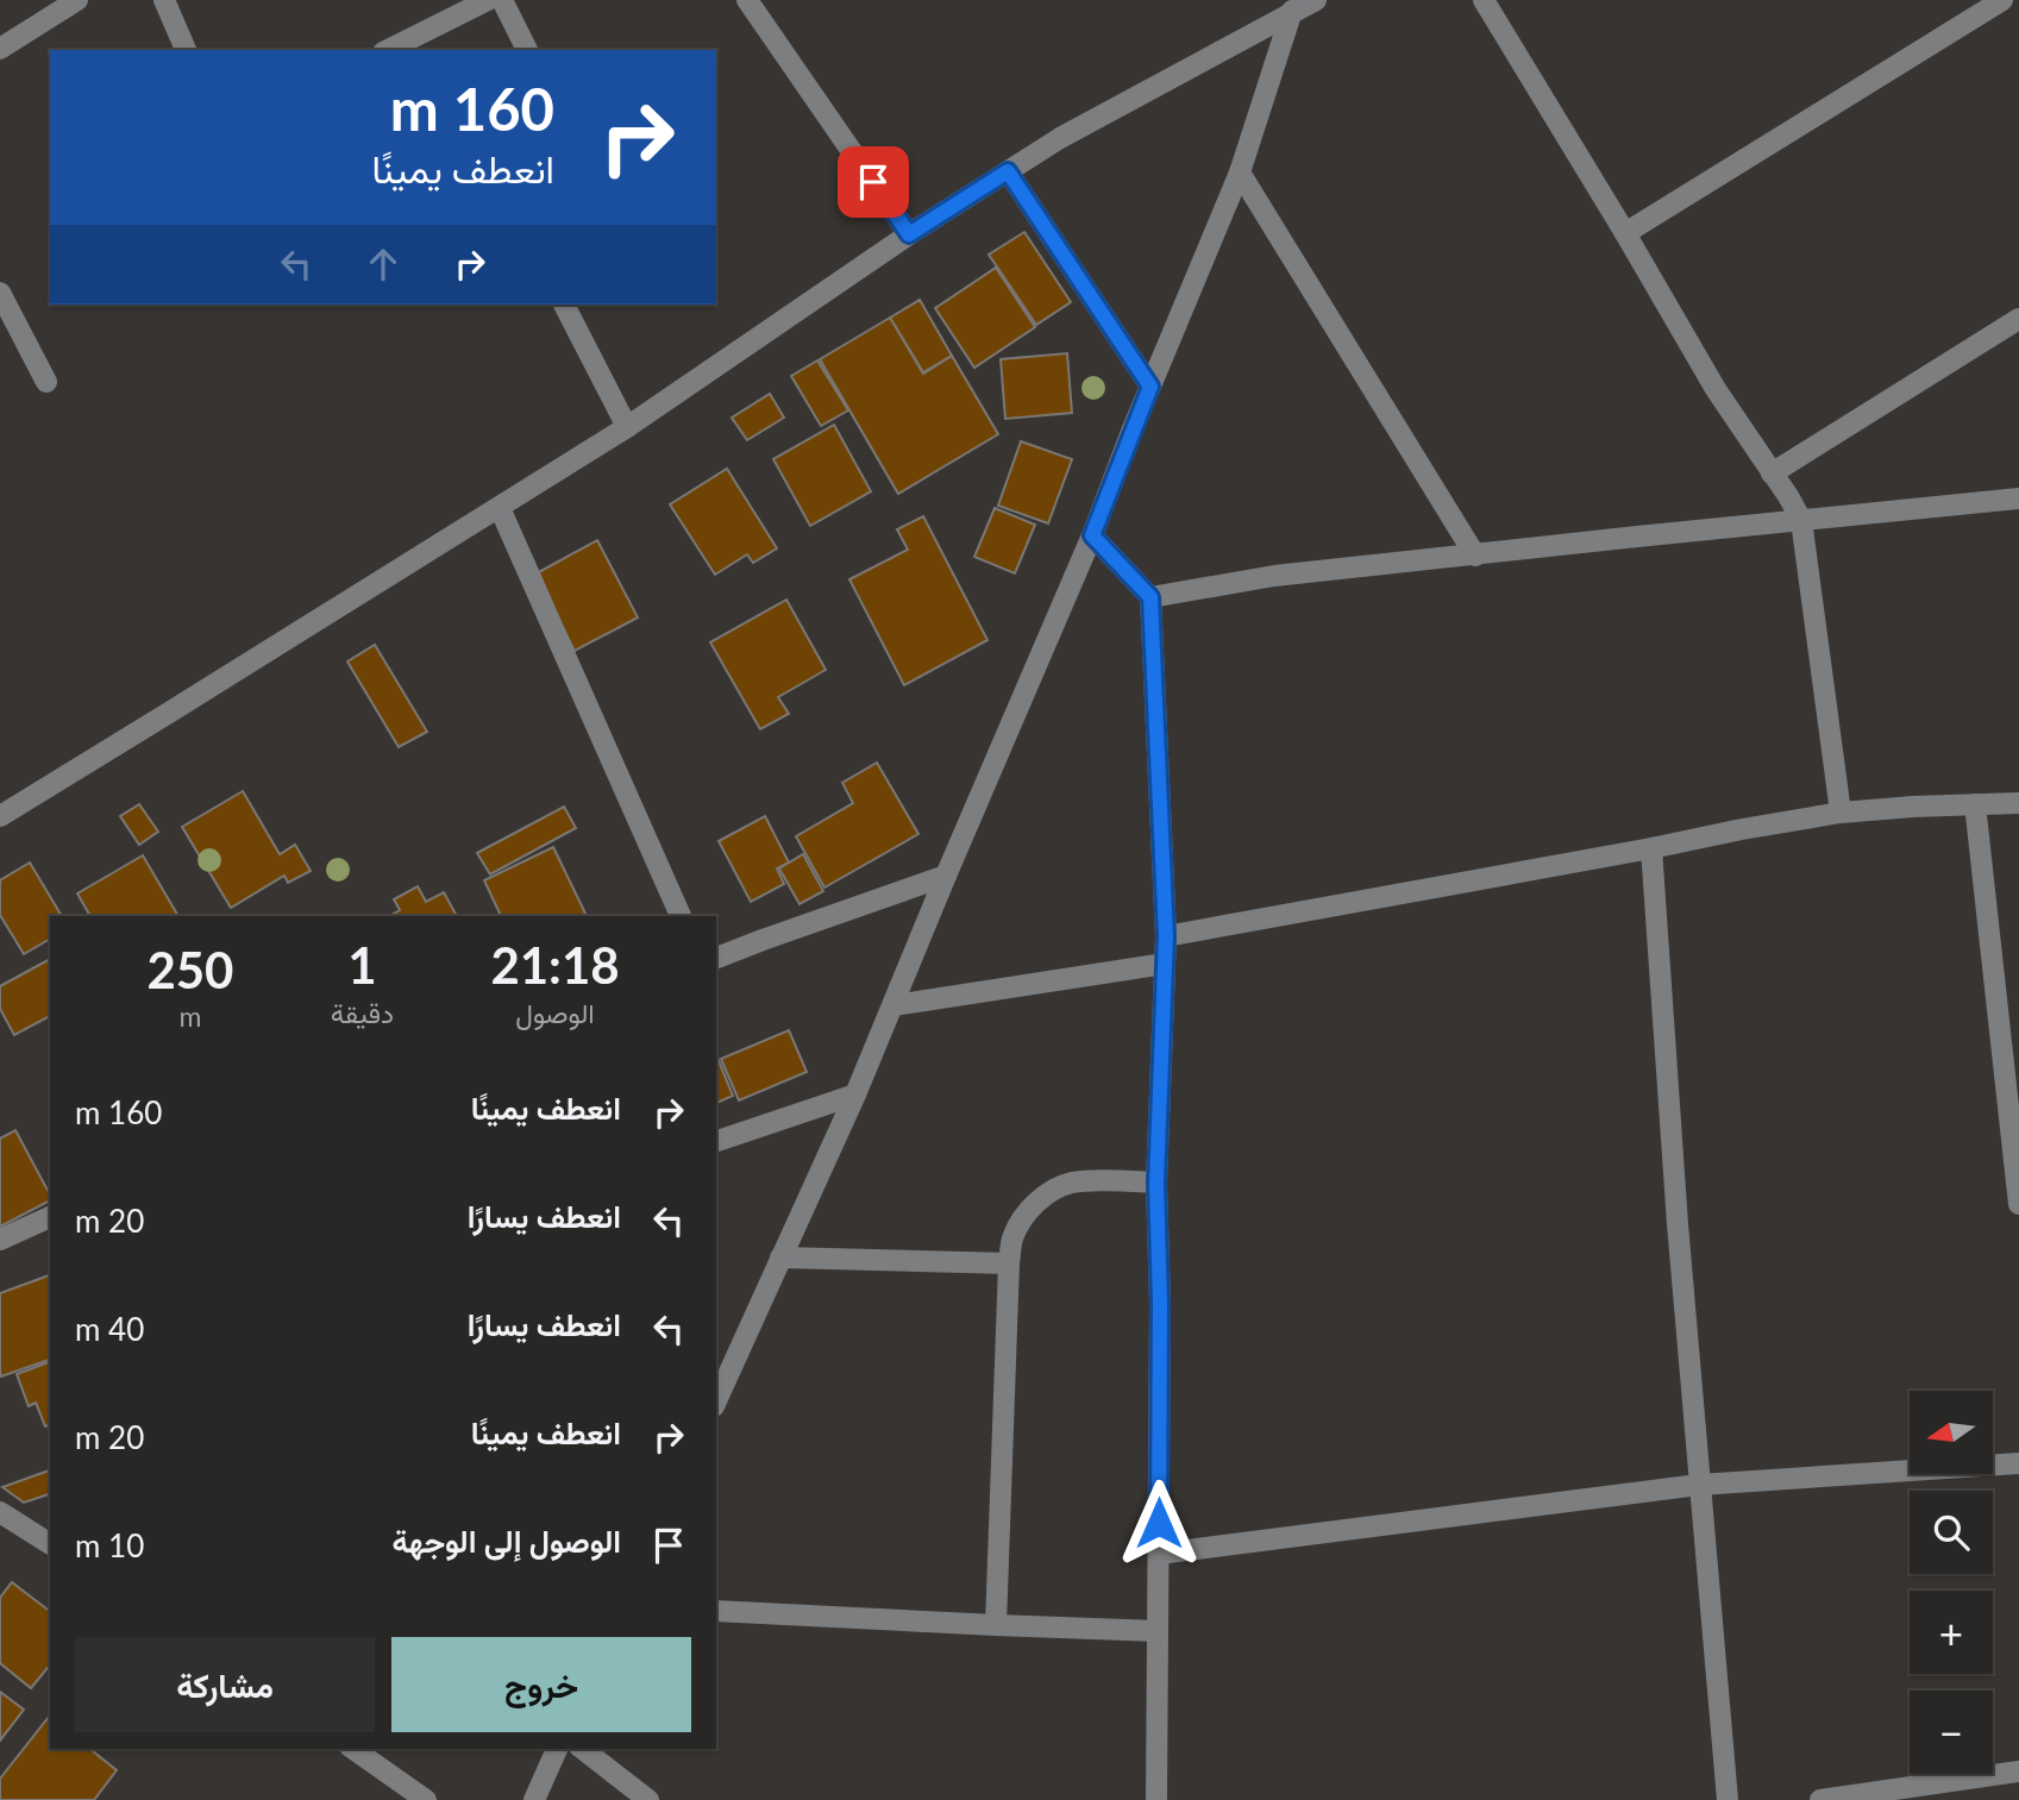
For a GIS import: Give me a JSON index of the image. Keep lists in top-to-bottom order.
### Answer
{
  "north": "left",
  "page": {
    "turn": ["160 m", "انعطف يمينًا"],
    "eta": [
      "21:18",
      "الوصول",
      "1",
      "دقيقة",
      "250",
      "m"
    ],
    "list": [
      {
        "name": "انعطف يمينًا",
        "value": "160 m"
      },
      {
        "name": "انعطف يسارًا",
        "value": "20 m"
      },
      {
        "name": "انعطف يسارًا",
        "value": "40 m"
      },
      {
        "name": "انعطف يمينًا",
        "value": "20 m"
      },
      {
        "name": "الوصول إلى الوجهة",
        "value": "10 m"
      }
    ],
    "map_buttons": ["+", "−"],
    "buttons": ["خروج", "مشاركة"]
  }
}
